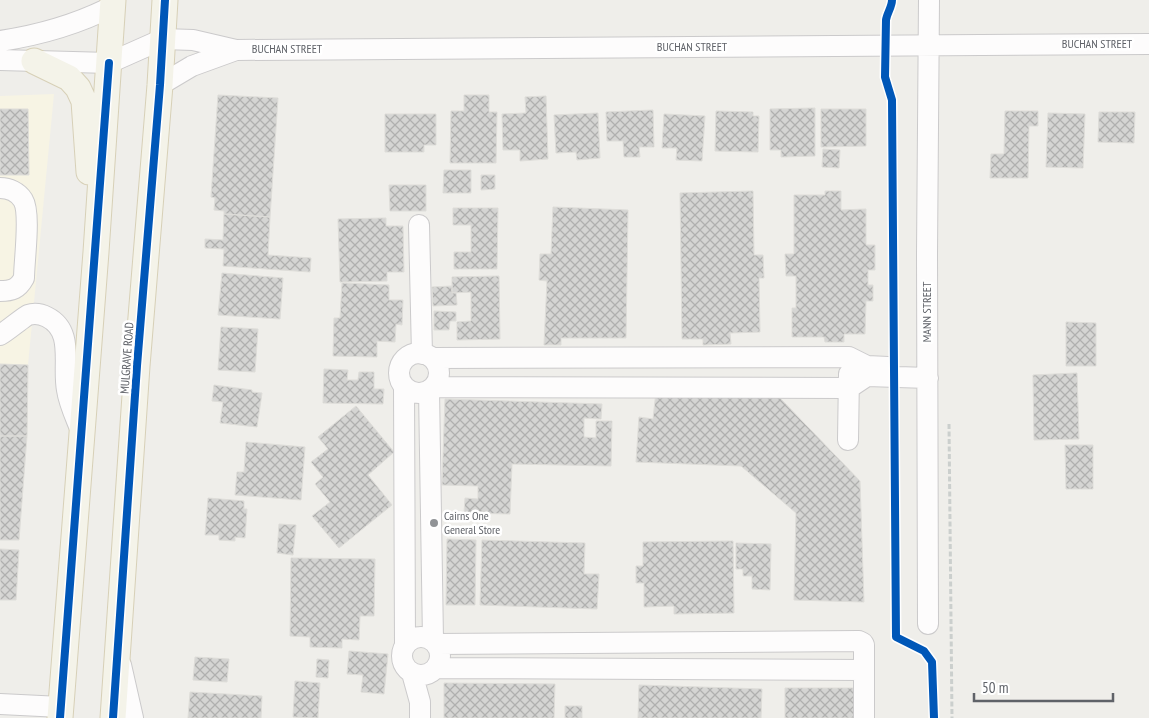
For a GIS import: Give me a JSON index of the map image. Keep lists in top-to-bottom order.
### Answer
{
  "streets": {
    "main road": ["MULGRAVE ROAD"],
    "street": ["BUCHAN STREET", "MANN STREET"]
  },
  "crossings": [
    ["BUCHAN STREET", "MANN STREET"],
    ["BUCHAN STREET", "MULGRAVE ROAD"]
  ],
  "places": ["Cairns One General Store"],
  "scale_bar": "50 m"
}
